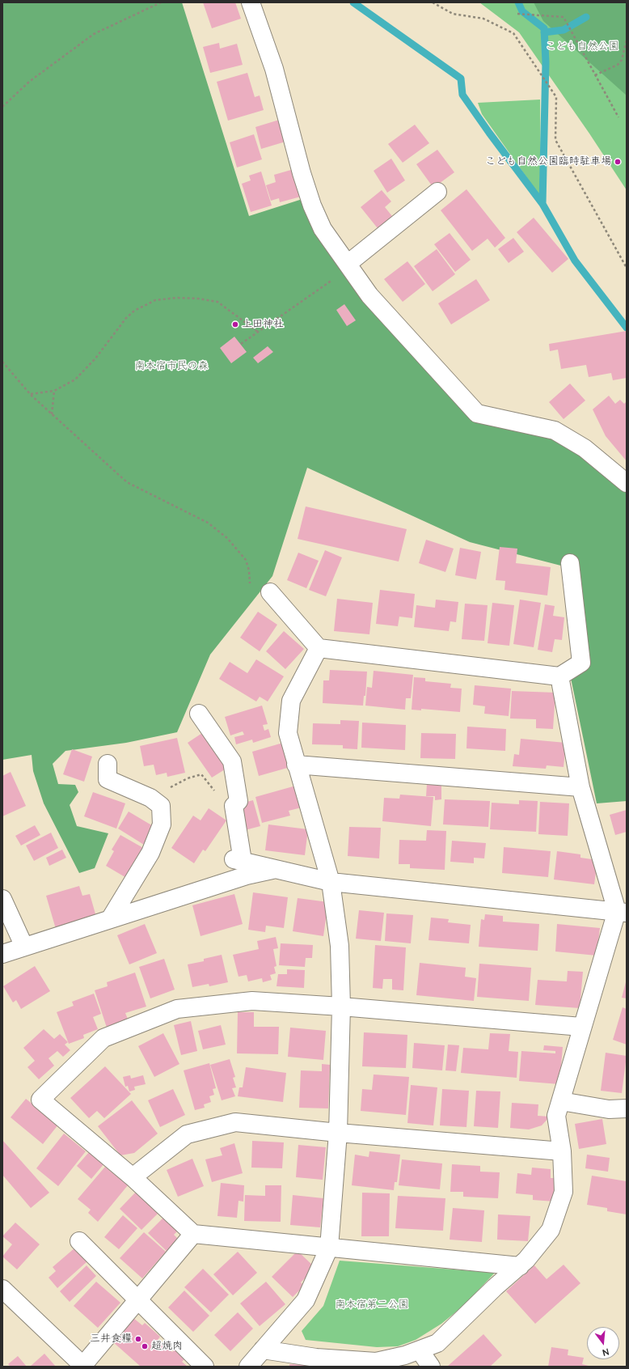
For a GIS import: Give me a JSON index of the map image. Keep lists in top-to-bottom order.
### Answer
{
  "parks": ["こども自然公園", "南本宿市民の森", "南本宿第二公園"],
  "places": [
    "こども自然公園臨時駐車場",
    "上田神社",
    "三井食糧",
    "超焼肉"
  ],
  "north": "bottom"
}
